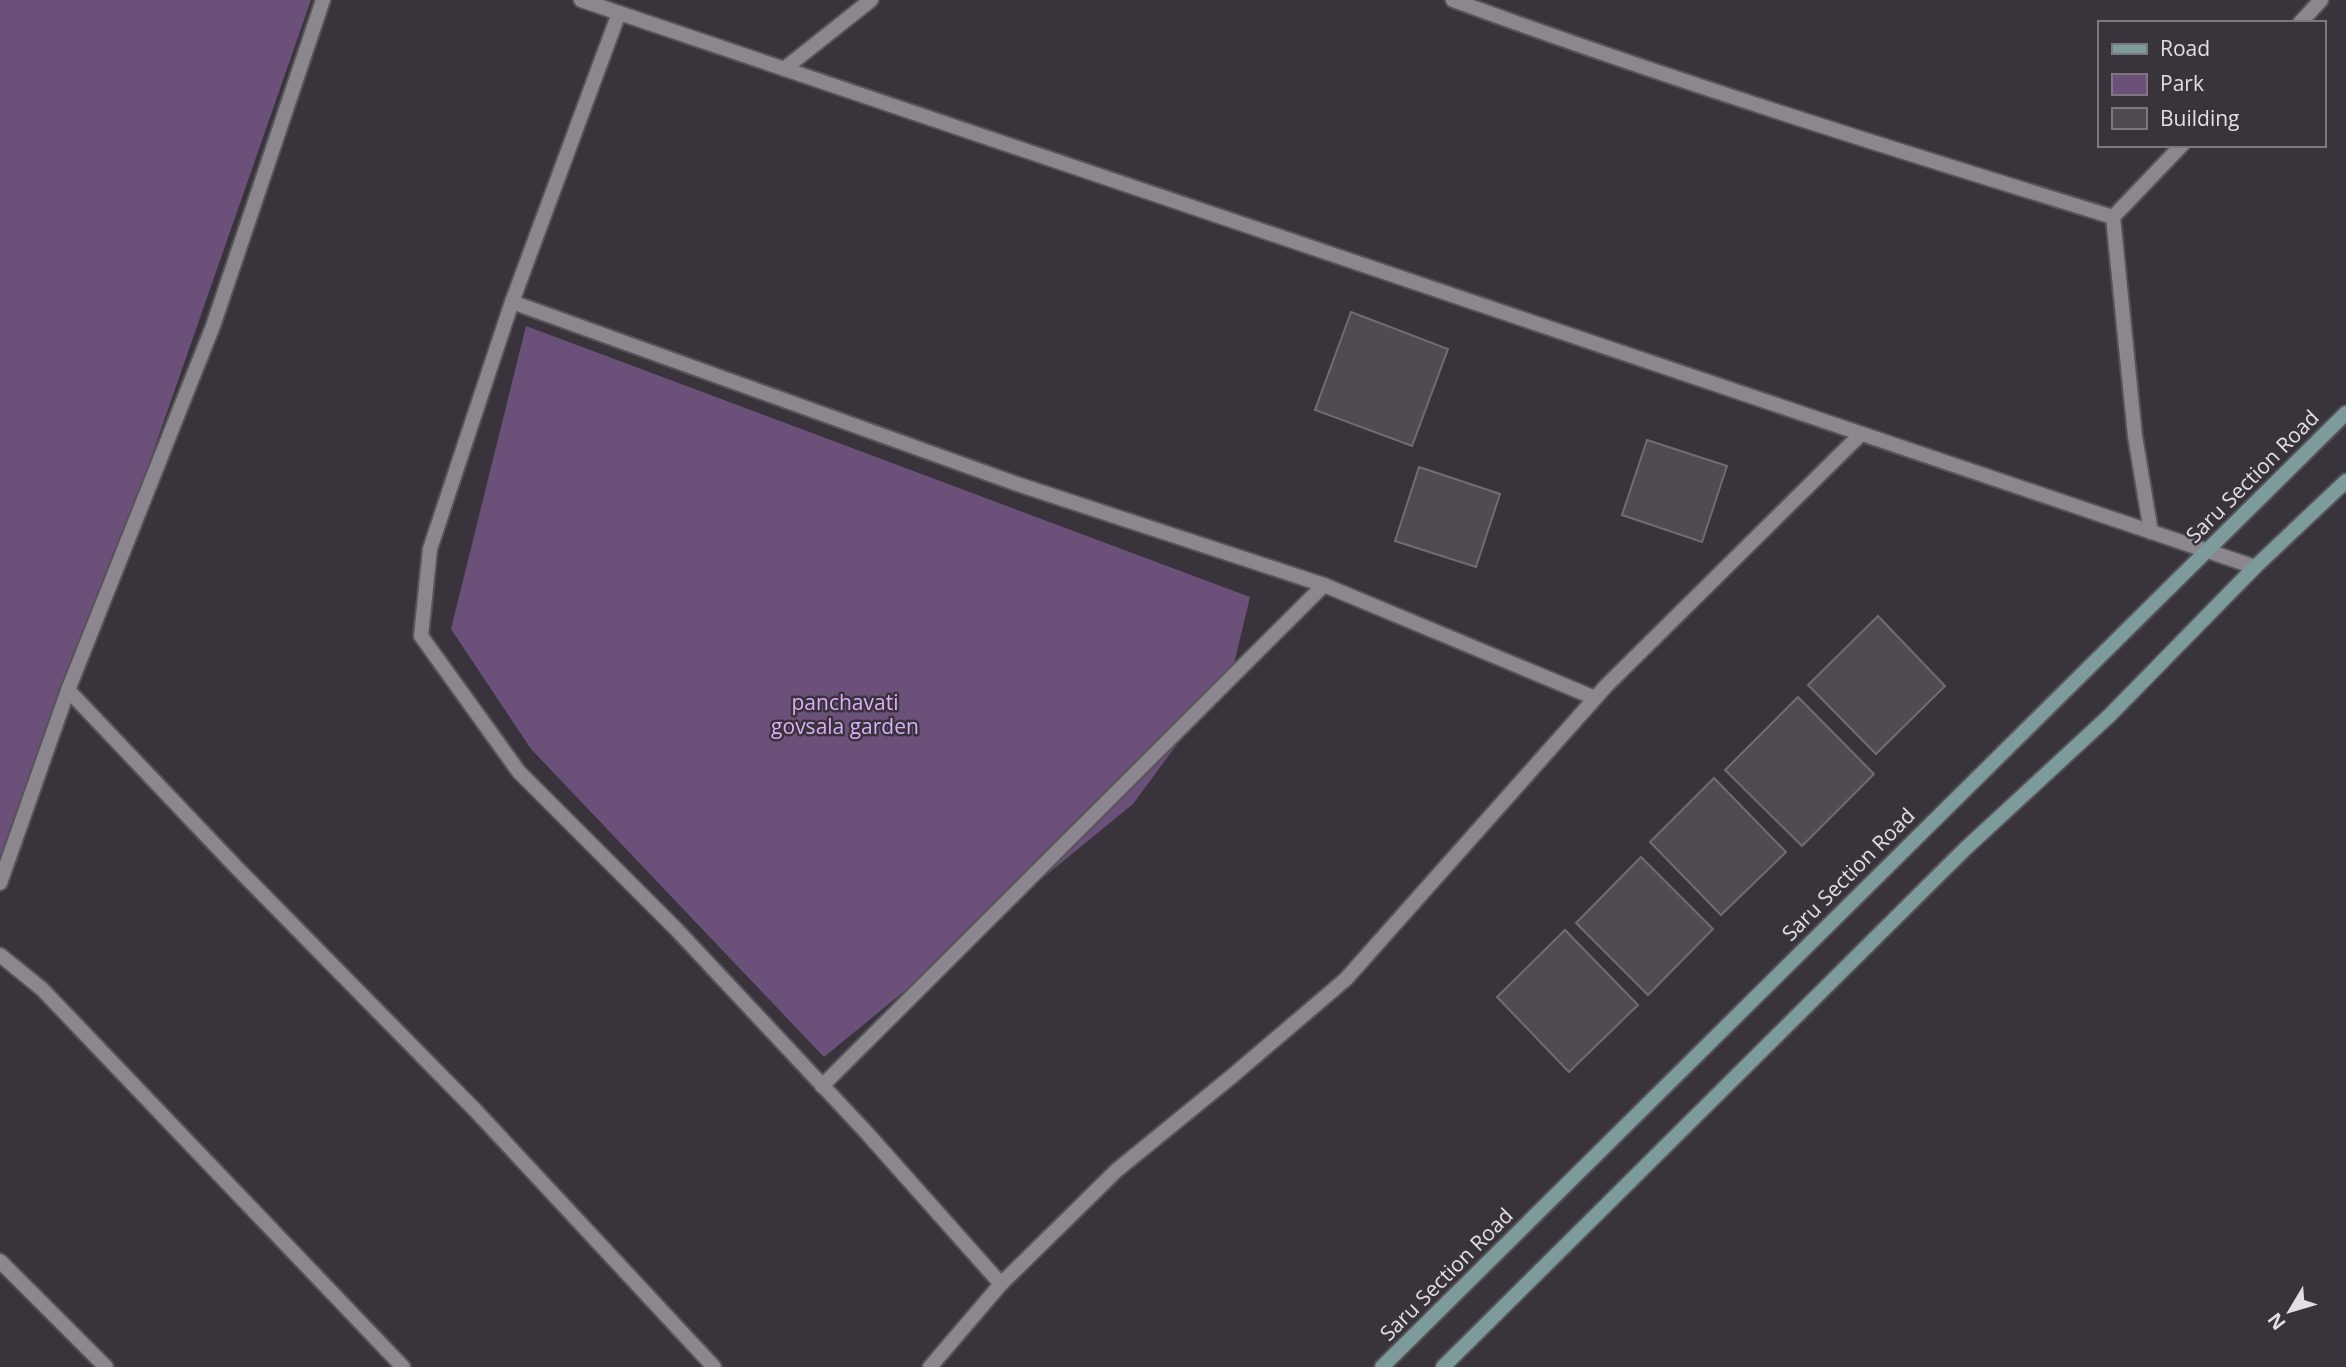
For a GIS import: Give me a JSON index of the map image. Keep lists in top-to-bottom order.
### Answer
{
  "streets": {
    "street": ["Saru Section Road"]
  },
  "parks": ["panchavati govsala garden"],
  "legend": ["Road", "Park", "Building"],
  "north": "bottom left"
}
